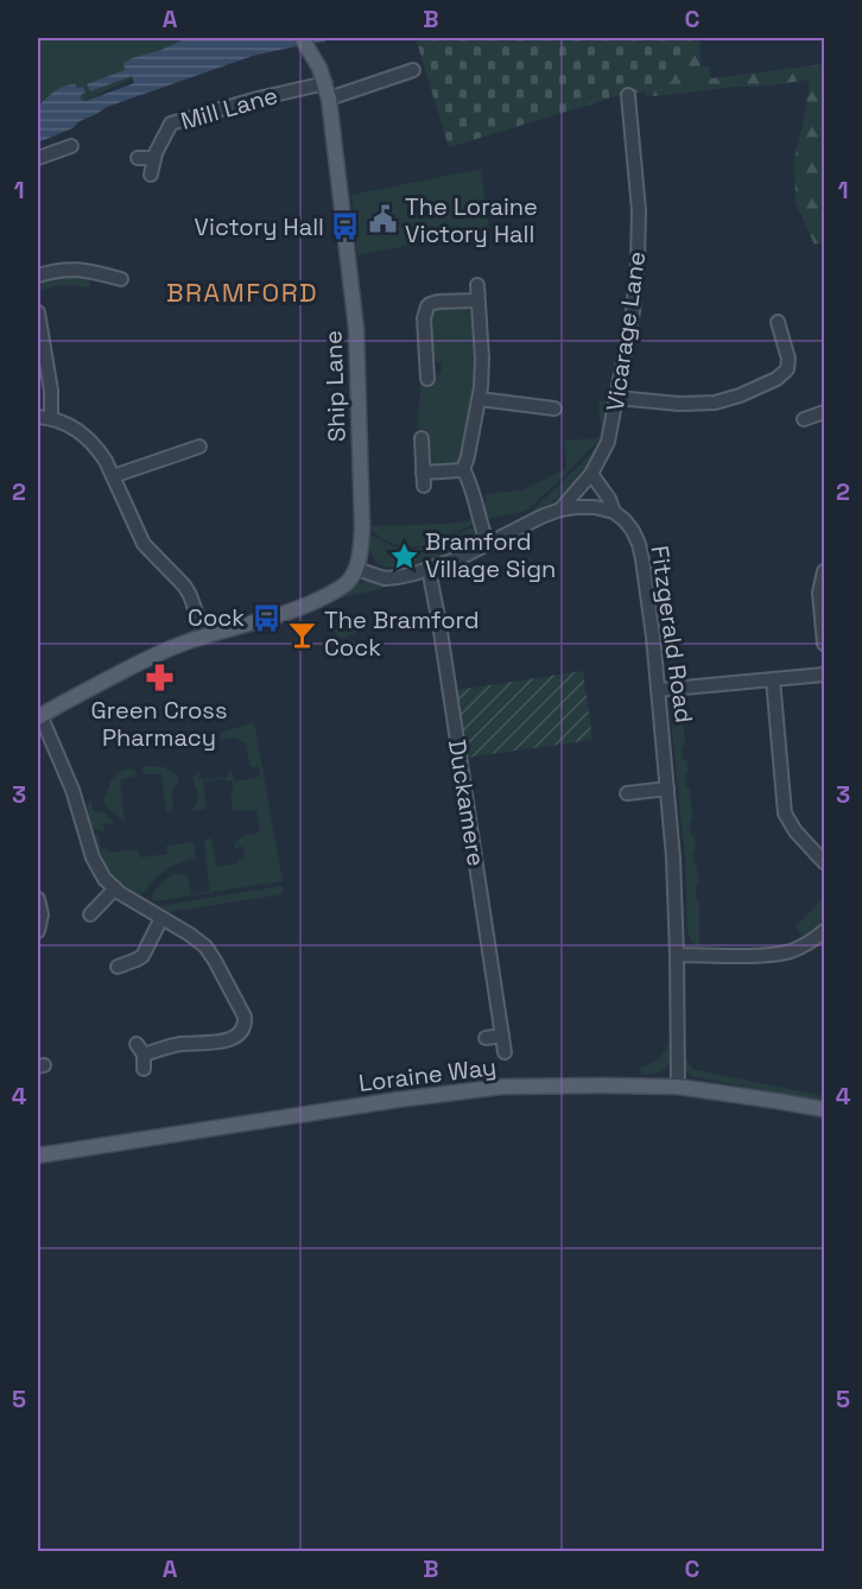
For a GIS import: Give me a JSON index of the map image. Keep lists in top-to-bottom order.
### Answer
{
  "streets": {
    "main road": ["Ship Lane", "Loraine Way"],
    "street": [
      "Mill Lane",
      "Vicarage Lane",
      "Fitzgerald Road",
      "Duckamere"
    ]
  },
  "crossings": [
    ["Mill Lane", "Ship Lane"],
    ["Vicarage Lane", "Fitzgerald Road"],
    ["Fitzgerald Road", "Loraine Way"]
  ],
  "districts": ["BRAMFORD"],
  "places": {
    "public building": ["The Loraine Victory Hall"],
    "bus stop": ["Victory Hall", "Cock"],
    "place": ["Bramford Village Sign"],
    "bar": ["The Bramford Cock"],
    "pharmacy": ["Green Cross Pharmacy"]
  },
  "grid": {
    "columns": ["A", "B", "C"],
    "rows": [
      "1",
      "2",
      "3",
      "4",
      "5"
    ]
  }
}
